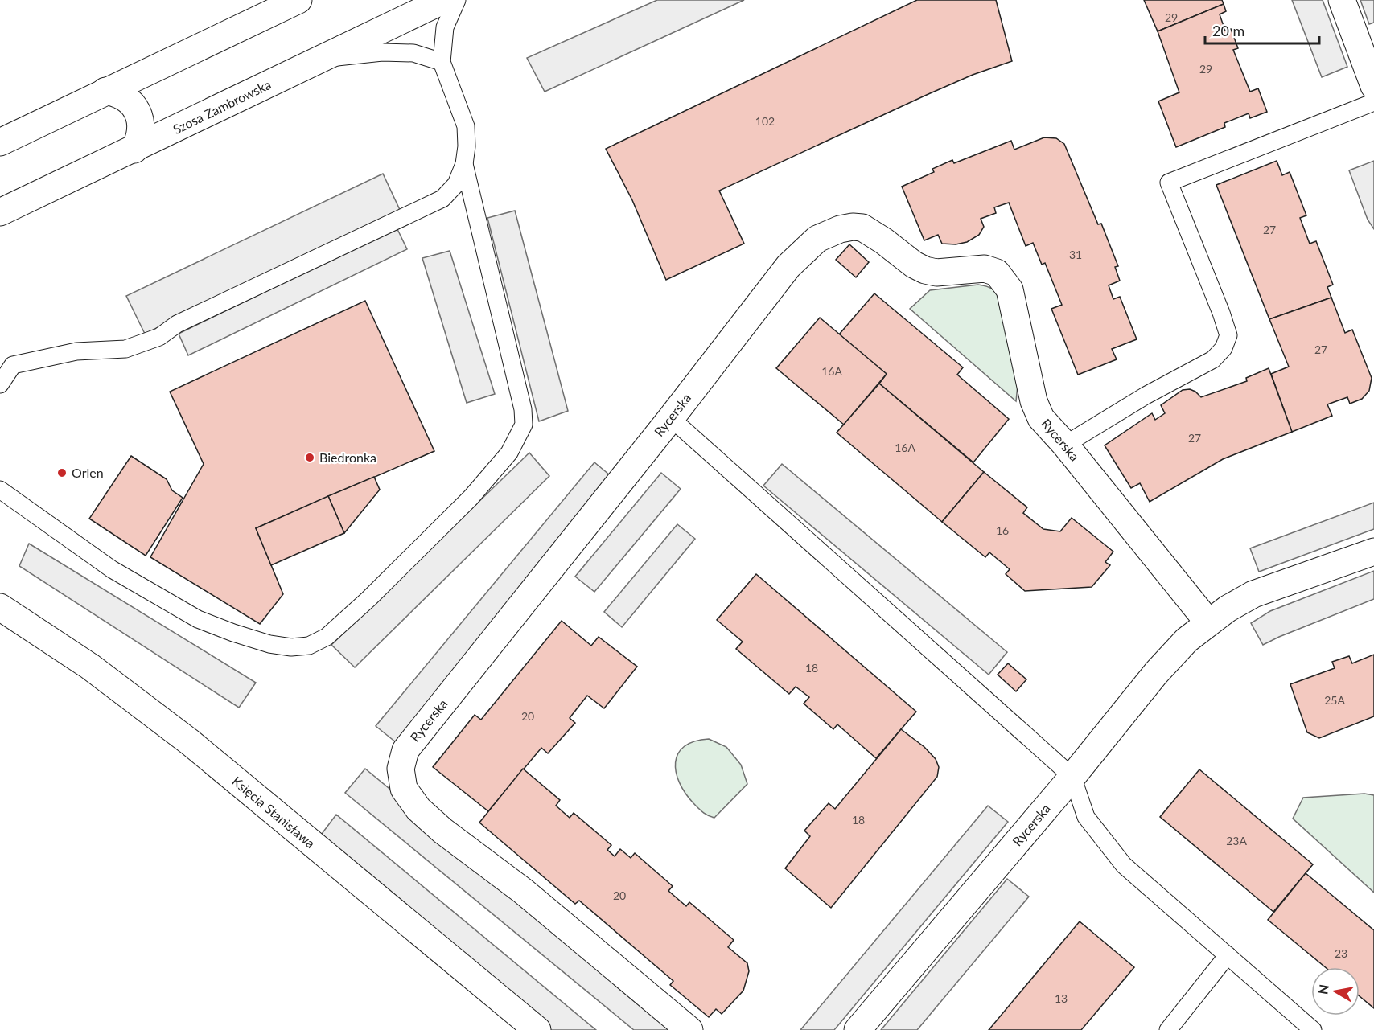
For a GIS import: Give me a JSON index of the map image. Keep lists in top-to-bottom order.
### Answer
{
  "streets": {
    "street": ["Szosa Zambrowska", "Rycerska", "Księcia Stanisława"]
  },
  "places": ["Biedronka", "Orlen"],
  "house_numbers": [
    "29",
    "29",
    "102",
    "27",
    "31",
    "27",
    "16A",
    "27",
    "16A",
    "16",
    "18",
    "25A",
    "20",
    "18",
    "23A",
    "20",
    "23",
    "13"
  ],
  "scale_bar": "20 m",
  "north": "left"
}
